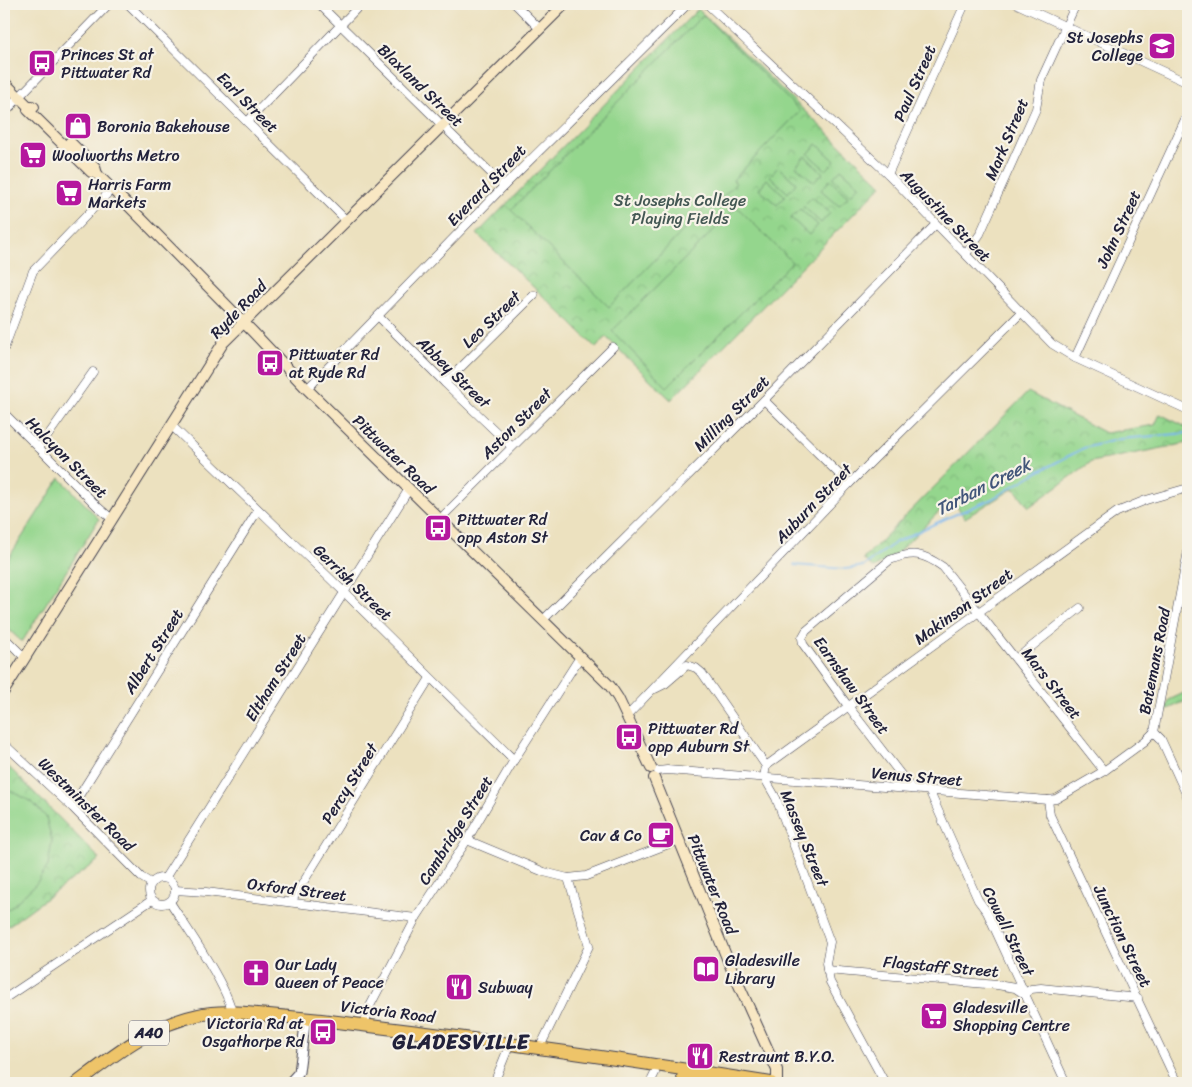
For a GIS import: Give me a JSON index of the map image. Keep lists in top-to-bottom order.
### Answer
{
  "streets": {
    "highway": ["Victoria Road", "A40"],
    "main road": ["Ryde Road", "Pittwater Road"],
    "street": [
      "Paul Street",
      "Blaxland Street",
      "Earl Street",
      "Mark Street",
      "Everard Street",
      "Augustine Street",
      "John Street",
      "Leo Street",
      "Abbey Street",
      "Milling Street",
      "Aston Street",
      "Halcyon Street",
      "Auburn Street",
      "Gerrish Street",
      "Makinson Street",
      "Albert Street",
      "Batemans Road",
      "Eltham Street",
      "Mars Street",
      "Earnshaw Street",
      "Venus Street",
      "Percy Street",
      "Westminster Road",
      "Cambridge Street",
      "Massey Street",
      "Oxford Street",
      "Cowell Street",
      "Junction Street",
      "Flagstaff Street"
    ]
  },
  "crossings": [
    ["Paul Street", "Augustine Street"],
    ["Blaxland Street", "Everard Street"],
    ["Blaxland Street", "Ryde Road"],
    ["Earl Street", "Ryde Road"],
    ["Mark Street", "Augustine Street"],
    ["Everard Street", "Abbey Street"],
    ["Everard Street", "Pittwater Road"],
    ["Augustine Street", "John Street"],
    ["Augustine Street", "Milling Street"],
    ["Augustine Street", "Auburn Street"],
    ["Ryde Road", "Pittwater Road"],
    ["Ryde Road", "Halcyon Street"],
    ["Ryde Road", "Gerrish Street"],
    ["Leo Street", "Abbey Street"],
    ["Abbey Street", "Aston Street"],
    ["Milling Street", "Pittwater Road"],
    ["Aston Street", "Pittwater Road"],
    ["Pittwater Road", "Auburn Street"],
    ["Pittwater Road", "Eltham Street"],
    ["Pittwater Road", "Venus Street"],
    ["Pittwater Road", "Cambridge Street"],
    ["Gerrish Street", "Albert Street"],
    ["Gerrish Street", "Eltham Street"],
    ["Gerrish Street", "Percy Street"],
    ["Gerrish Street", "Cambridge Street"],
    ["Makinson Street", "Mars Street"],
    ["Makinson Street", "Earnshaw Street"],
    ["Makinson Street", "Massey Street"],
    ["Albert Street", "Westminster Road"],
    ["Batemans Road", "Venus Street"],
    ["Eltham Street", "Westminster Road"],
    ["Eltham Street", "Oxford Street"],
    ["Mars Street", "Earnshaw Street"],
    ["Mars Street", "Venus Street"],
    ["Earnshaw Street", "Venus Street"],
    ["Venus Street", "Massey Street"],
    ["Venus Street", "Cowell Street"],
    ["Venus Street", "Junction Street"],
    ["Percy Street", "Oxford Street"],
    ["Westminster Road", "Oxford Street"],
    ["Cambridge Street", "Oxford Street"],
    ["Cambridge Street", "Victoria Road"],
    ["Massey Street", "Flagstaff Street"],
    ["Cowell Street", "Flagstaff Street"]
  ],
  "districts": ["GLADESVILLE"],
  "water": ["Tarban Creek"],
  "parks": ["St Josephs College Playing Fields"],
  "places": {
    "school or university": ["St Josephs College"],
    "bus stop": [
      "Princes St at Pittwater Rd",
      "Pittwater Rd at Ryde Rd",
      "Pittwater Rd opp Aston St",
      "Pittwater Rd opp Auburn St",
      "Victoria Rd at Osgathorpe Rd"
    ],
    "shop": ["Boronia Bakehouse"],
    "supermarket": ["Woolworths Metro", "Harris Farm Markets", "Gladesville Shopping Centre"],
    "cafe": ["Cav & Co"],
    "library": ["Gladesville Library"],
    "church": ["Our Lady Queen of Peace"],
    "restaurant": ["Subway", "Restraunt B.Y.O."]
  }
}
